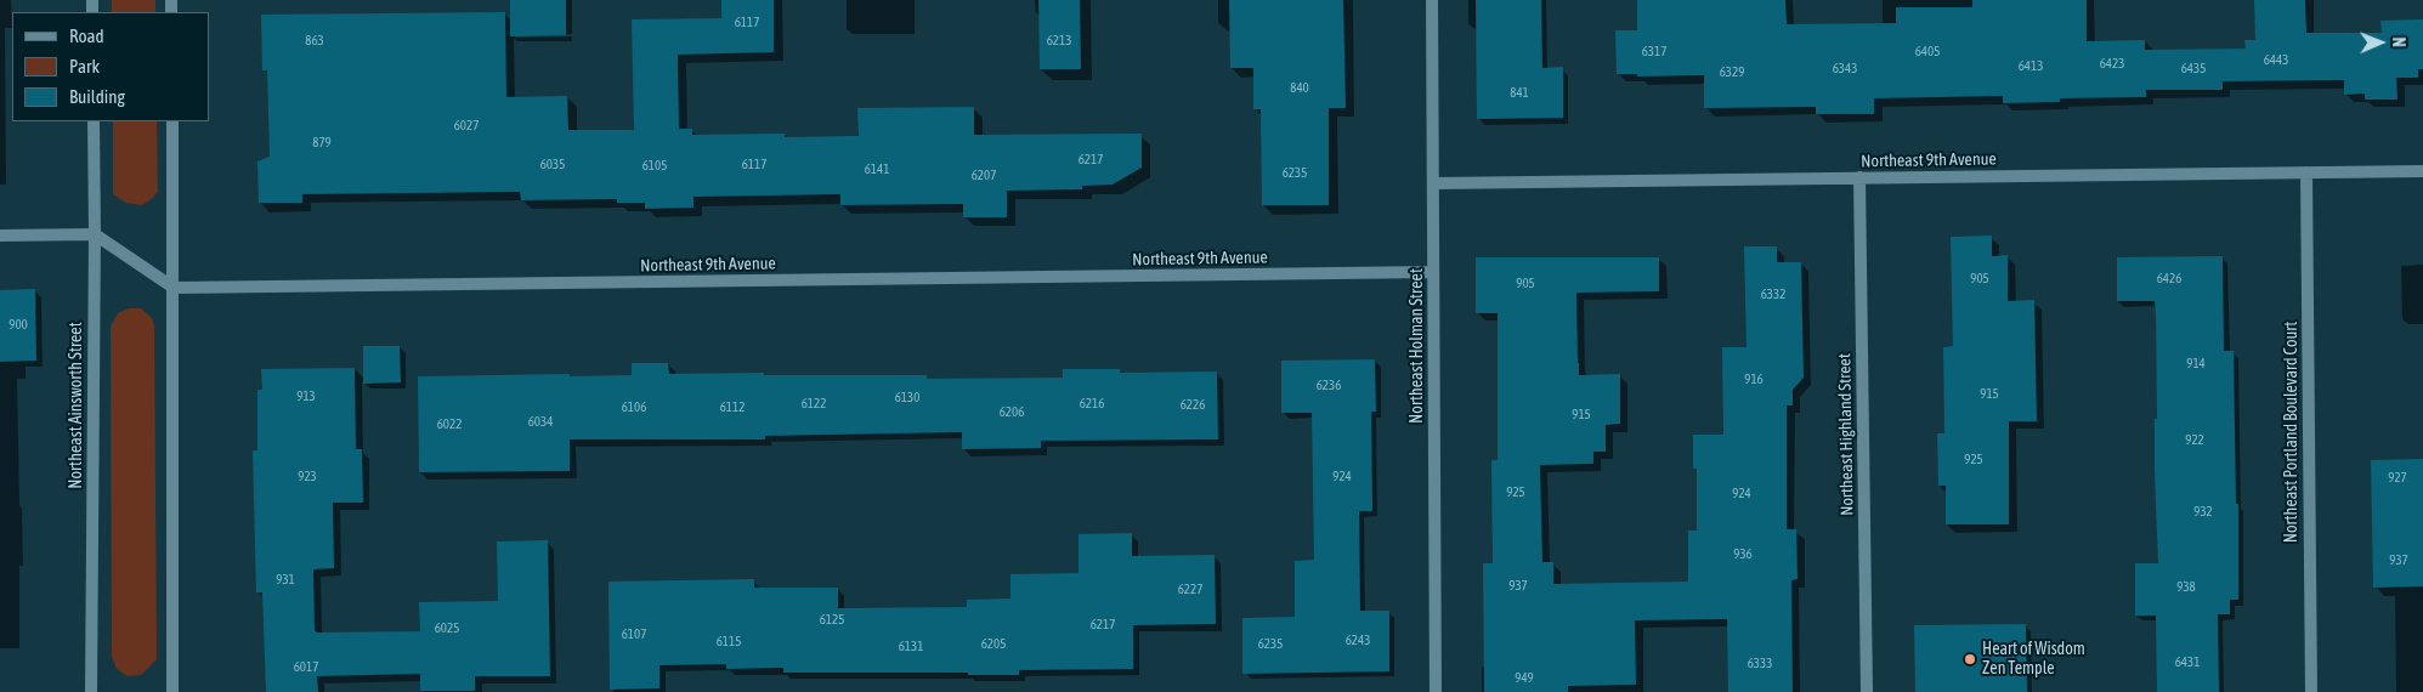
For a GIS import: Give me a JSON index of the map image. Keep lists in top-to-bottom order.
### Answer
{
  "streets": {
    "street": [
      "Northeast 9th Avenue",
      "Northeast Holman Street",
      "Northeast Ainsworth Street",
      "Northeast Portland Boulevard Court",
      "Northeast Highland Street"
    ]
  },
  "crossings": [
    ["Northeast 9th Avenue", "Northeast Holman Street"],
    ["Northeast 9th Avenue", "Northeast Portland Boulevard Court"],
    ["Northeast 9th Avenue", "Northeast Highland Street"]
  ],
  "places": ["Heart of Wisdom Zen Temple"],
  "house_numbers": [
    "6117",
    "863",
    "6213",
    "6317",
    "6405",
    "6443",
    "6423",
    "6413",
    "6343",
    "6435",
    "6329",
    "840",
    "841",
    "6027",
    "879",
    "6217",
    "6035",
    "6117",
    "6105",
    "6141",
    "6235",
    "6207",
    "905",
    "6426",
    "905",
    "6332",
    "900",
    "914",
    "916",
    "6236",
    "915",
    "913",
    "6130",
    "6122",
    "6216",
    "6226",
    "6106",
    "6112",
    "6206",
    "915",
    "6034",
    "6022",
    "922",
    "925",
    "923",
    "924",
    "927",
    "925",
    "924",
    "932",
    "936",
    "937",
    "931",
    "937",
    "938",
    "6227",
    "6125",
    "6217",
    "6025",
    "6107",
    "6243",
    "6115",
    "6205",
    "6235",
    "6131",
    "6431",
    "6333",
    "6017",
    "949"
  ],
  "legend": ["Road", "Park", "Building"],
  "north": "right"
}
